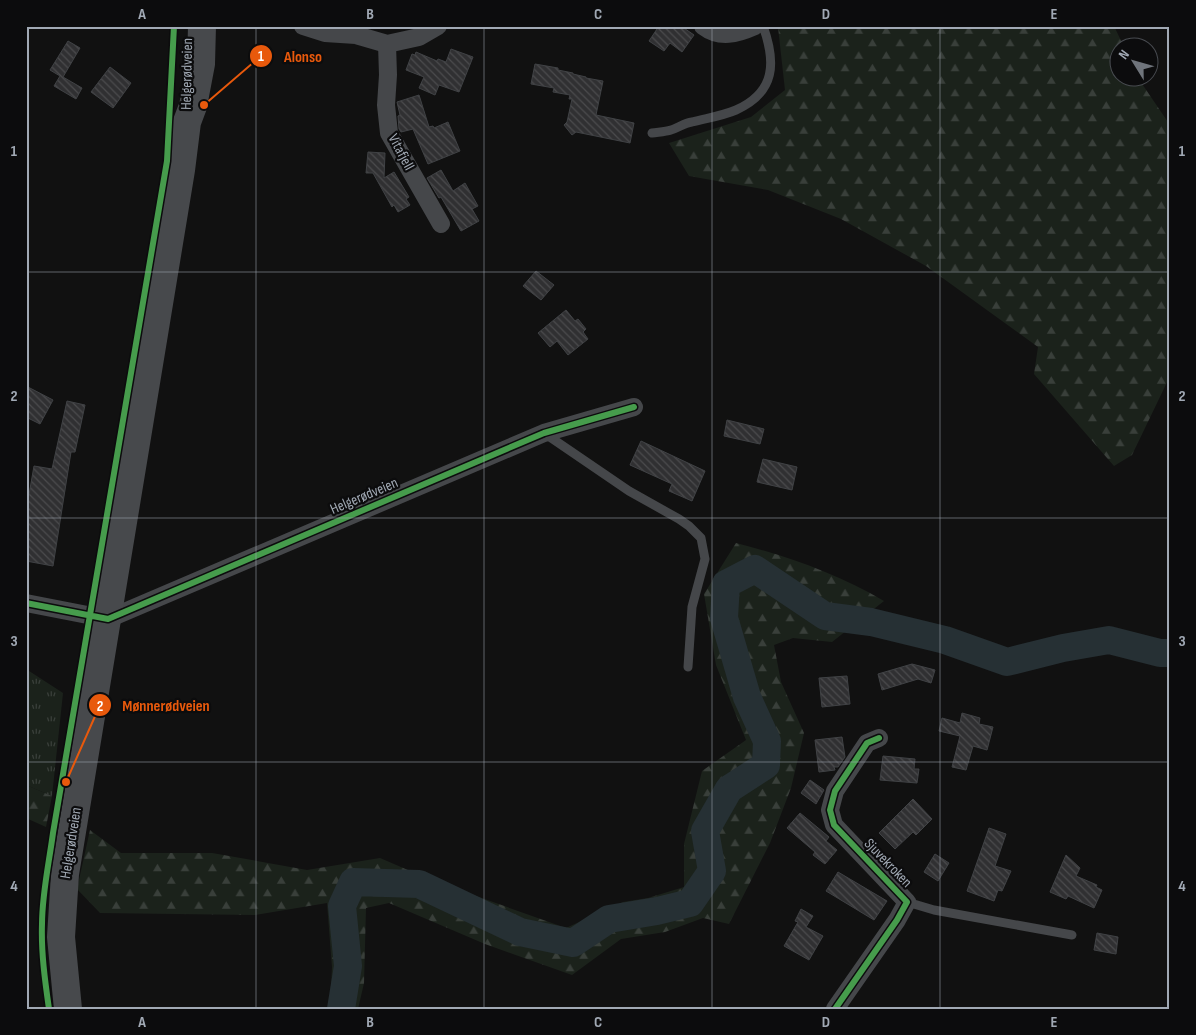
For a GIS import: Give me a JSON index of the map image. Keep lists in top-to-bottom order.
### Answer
{
  "streets": {
    "main road": ["Helgerødveien"],
    "street": ["Vitafjell", "Sjuvekroken"]
  },
  "places": ["Alonso", "Mønnerødveien"],
  "north": "top left",
  "grid": {
    "columns": [
      "A",
      "B",
      "C",
      "D",
      "E"
    ],
    "rows": [
      "1",
      "2",
      "3",
      "4"
    ]
  }
}
